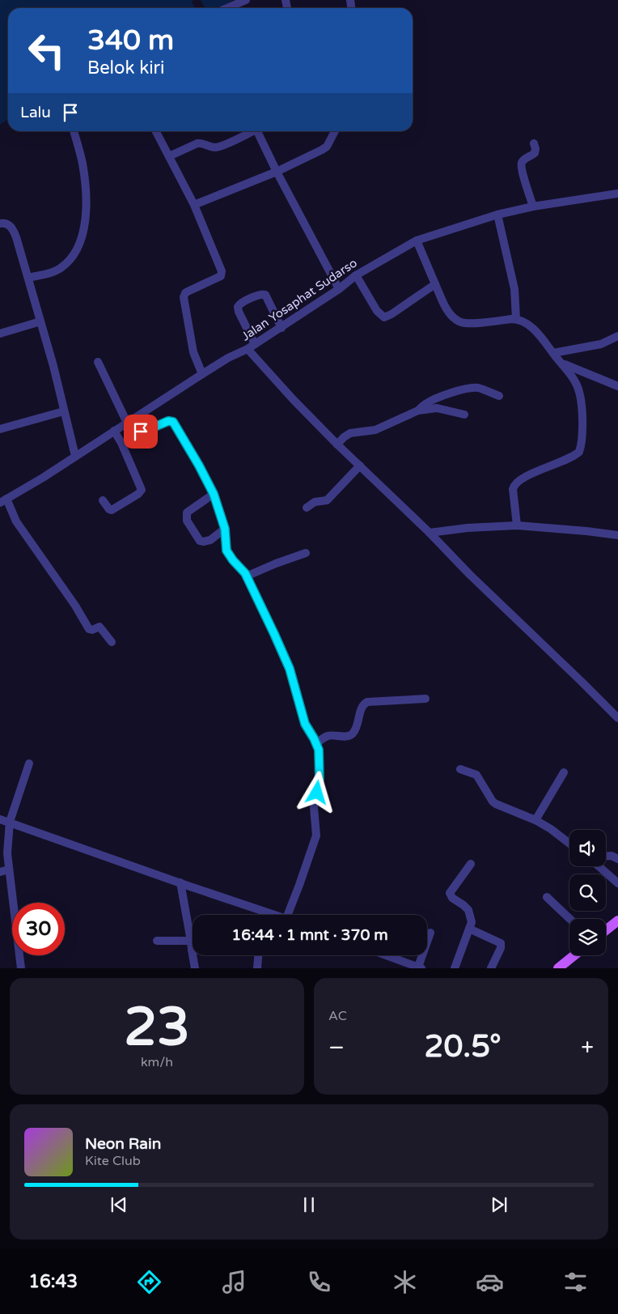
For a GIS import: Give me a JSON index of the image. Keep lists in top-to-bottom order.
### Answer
{
  "streets": {
    "street": ["Jalan Yosaphat Sudarso"]
  },
  "page": {
    "turn": ["340 m", "Belok kiri"],
    "then": "Lalu",
    "limit": "30",
    "trip": "16:44 · 1 mnt · 370 m",
    "tile": [
      ["23", "km/h"],
      "AC"
    ],
    "heat": ["−", "20.5°", "+"],
    "song": ["Neon Rain", "Kite Club"],
    "tabs": "16:43"
  }
}
